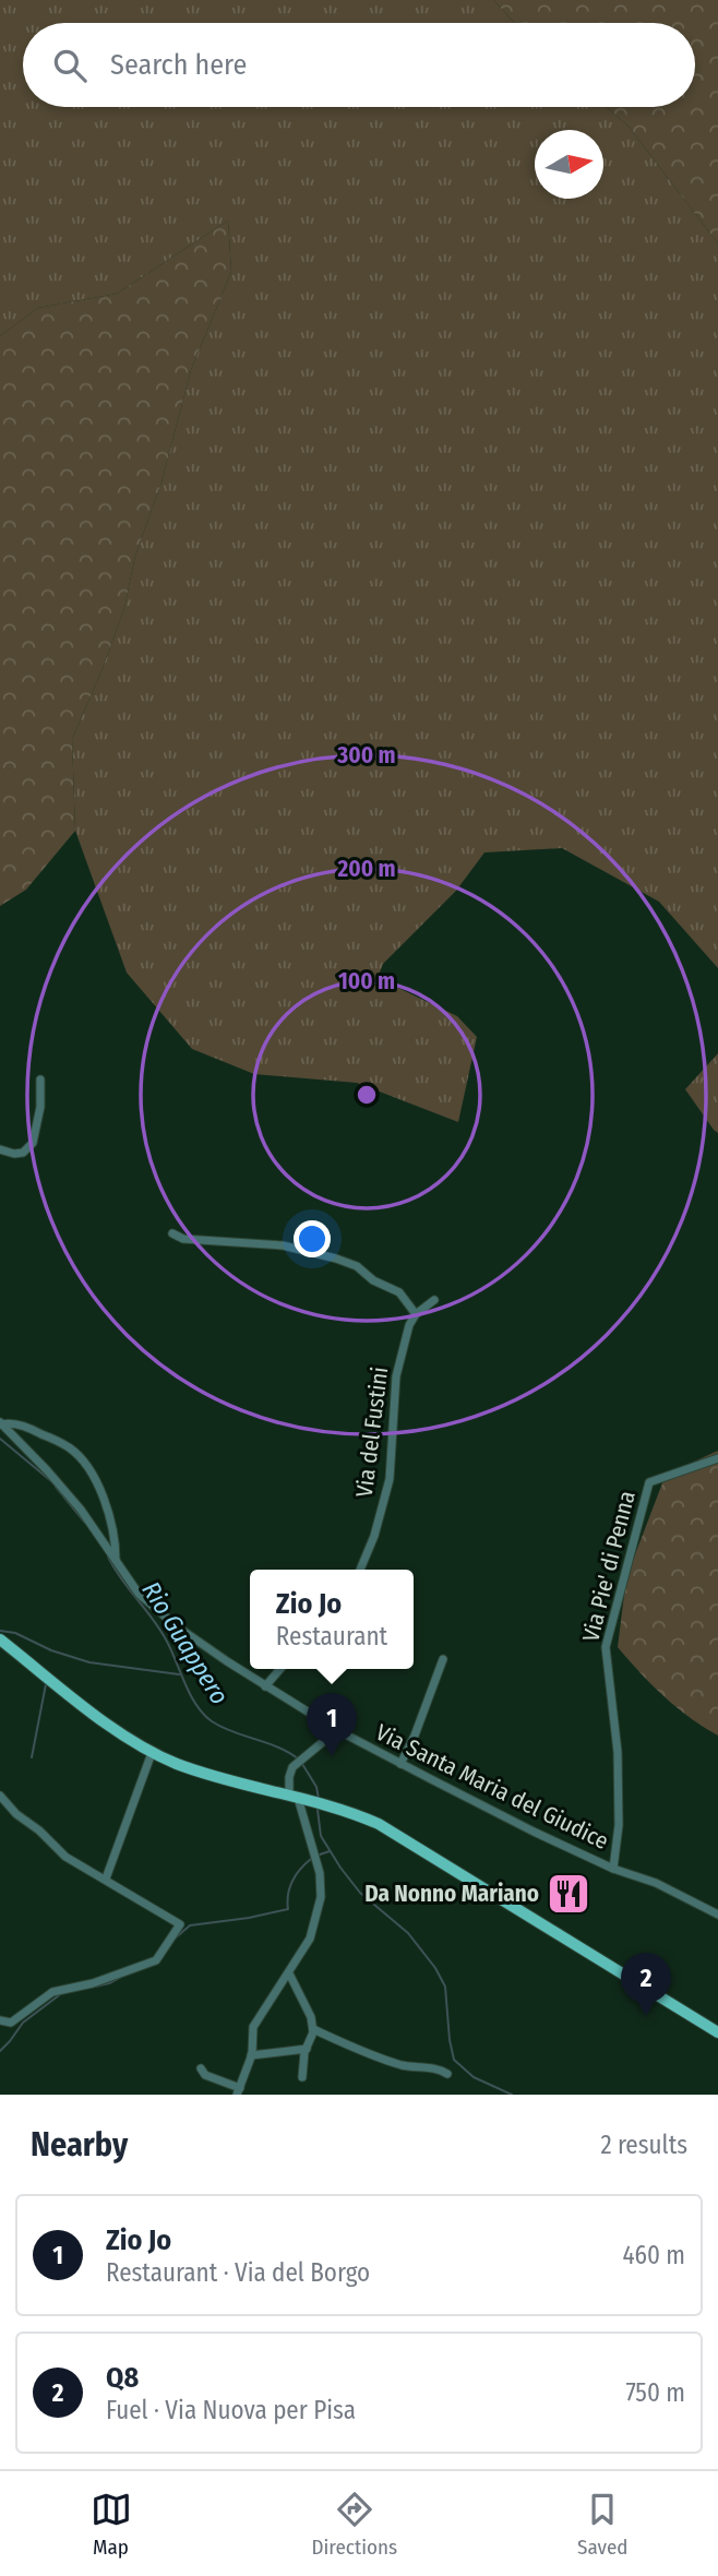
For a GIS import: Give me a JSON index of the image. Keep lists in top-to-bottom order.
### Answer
{
  "streets": {
    "street": ["Via del Fustini", "Via Pie' di Penna", "Via Santa Maria del Giudice"]
  },
  "crossings": [
    ["Via Pie' di Penna", "Via Santa Maria del Giudice"]
  ],
  "water": ["Rio Guappero"],
  "places": {
    "restaurant": ["Da Nonno Mariano"]
  },
  "north": "right",
  "page": {
    "search": "Search here",
    "popup": ["Zio Jo", "Restaurant"],
    "pins": ["1", "2"],
    "heading": ["Nearby", "2 results"],
    "list": [
      {
        "mark": "1",
        "name": "Zio Jo",
        "note": "Restaurant · Via del Borgo",
        "value": "460 m"
      },
      {
        "mark": "2",
        "name": "Q8",
        "note": "Fuel · Via Nuova per Pisa",
        "value": "750 m"
      }
    ],
    "nav": ["Map", "Directions", "Saved"]
  },
  "rings": ["300 m", "200 m", "100 m"]
}
